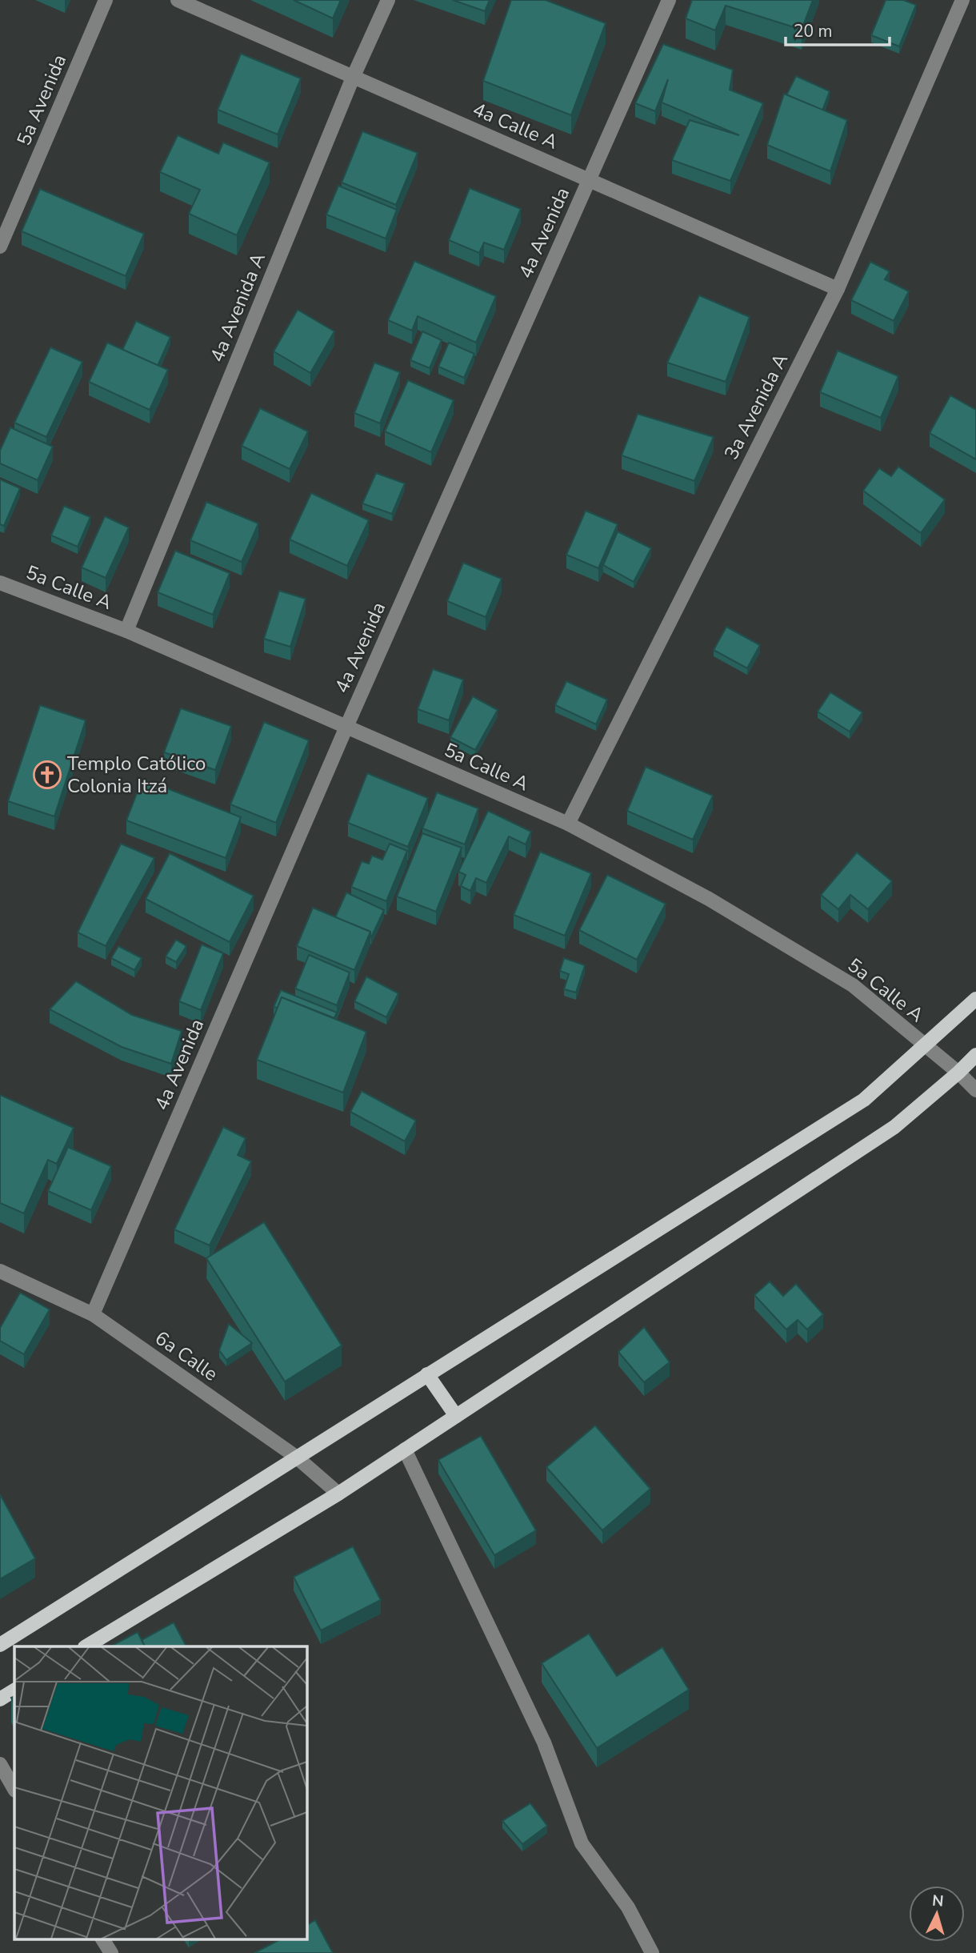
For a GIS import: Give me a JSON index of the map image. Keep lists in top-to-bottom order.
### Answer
{
  "streets": {
    "street": [
      "5a Avenida",
      "4a Calle A",
      "4a Avenida",
      "4a Avenida A",
      "3a Avenida A",
      "5a Calle A",
      "6a Calle"
    ]
  },
  "crossings": [
    ["4a Calle A", "4a Avenida"],
    ["4a Calle A", "4a Avenida A"],
    ["4a Calle A", "3a Avenida A"],
    ["4a Avenida", "5a Calle A"],
    ["4a Avenida", "6a Calle"],
    ["4a Avenida A", "5a Calle A"],
    ["3a Avenida A", "5a Calle A"]
  ],
  "places": {
    "church": ["Templo Católico Colonia Itzá"]
  },
  "scale_bar": "20 m",
  "north": "top"
}
